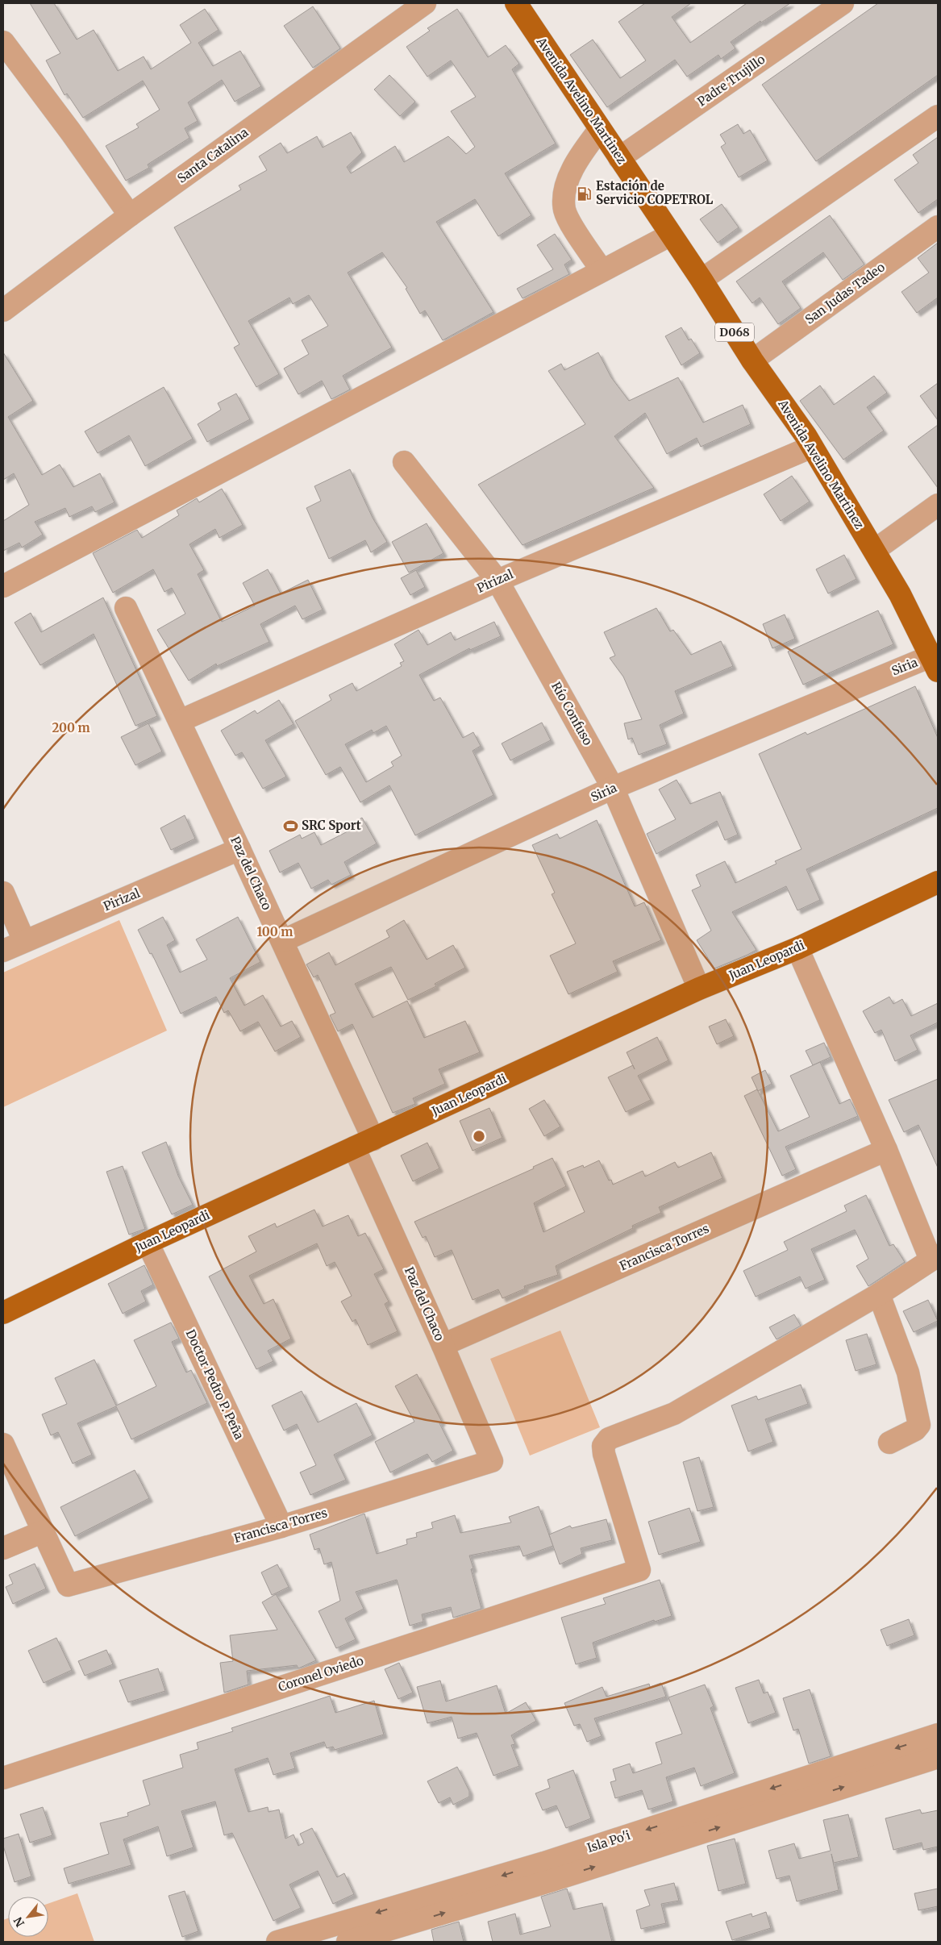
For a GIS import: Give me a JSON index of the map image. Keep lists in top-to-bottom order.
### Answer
{
  "streets": {
    "main road": ["Avenida Avelino Martinez", "D068", "Juan Leopardi"],
    "street": [
      "Padre Trujillo",
      "Santa Catalina",
      "San Judas Tadeo",
      "Pirizal",
      "Siria",
      "Río Confuso",
      "Paz del Chaco",
      "Francisca Torres",
      "Doctor Pedro P. Peña",
      "Coronel Oviedo",
      "Isla Po'i"
    ]
  },
  "crossings": [
    ["Padre Trujillo", "Avenida Avelino Martinez"],
    ["Avenida Avelino Martinez", "San Judas Tadeo"],
    ["Avenida Avelino Martinez", "Pirizal"],
    ["Avenida Avelino Martinez", "Siria"],
    ["Pirizal", "Río Confuso"],
    ["Pirizal", "Paz del Chaco"],
    ["Siria", "Río Confuso"],
    ["Siria", "Paz del Chaco"],
    ["Río Confuso", "Juan Leopardi"],
    ["Paz del Chaco", "Juan Leopardi"],
    ["Paz del Chaco", "Francisca Torres"],
    ["Juan Leopardi", "Doctor Pedro P. Peña"],
    ["Francisca Torres", "Doctor Pedro P. Peña"]
  ],
  "places": {
    "fuel station": ["Estación de Servicio COPETROL"],
    "sports": ["SRC Sport"]
  },
  "north": "bottom left",
  "rings": ["200 m", "100 m"]
}
